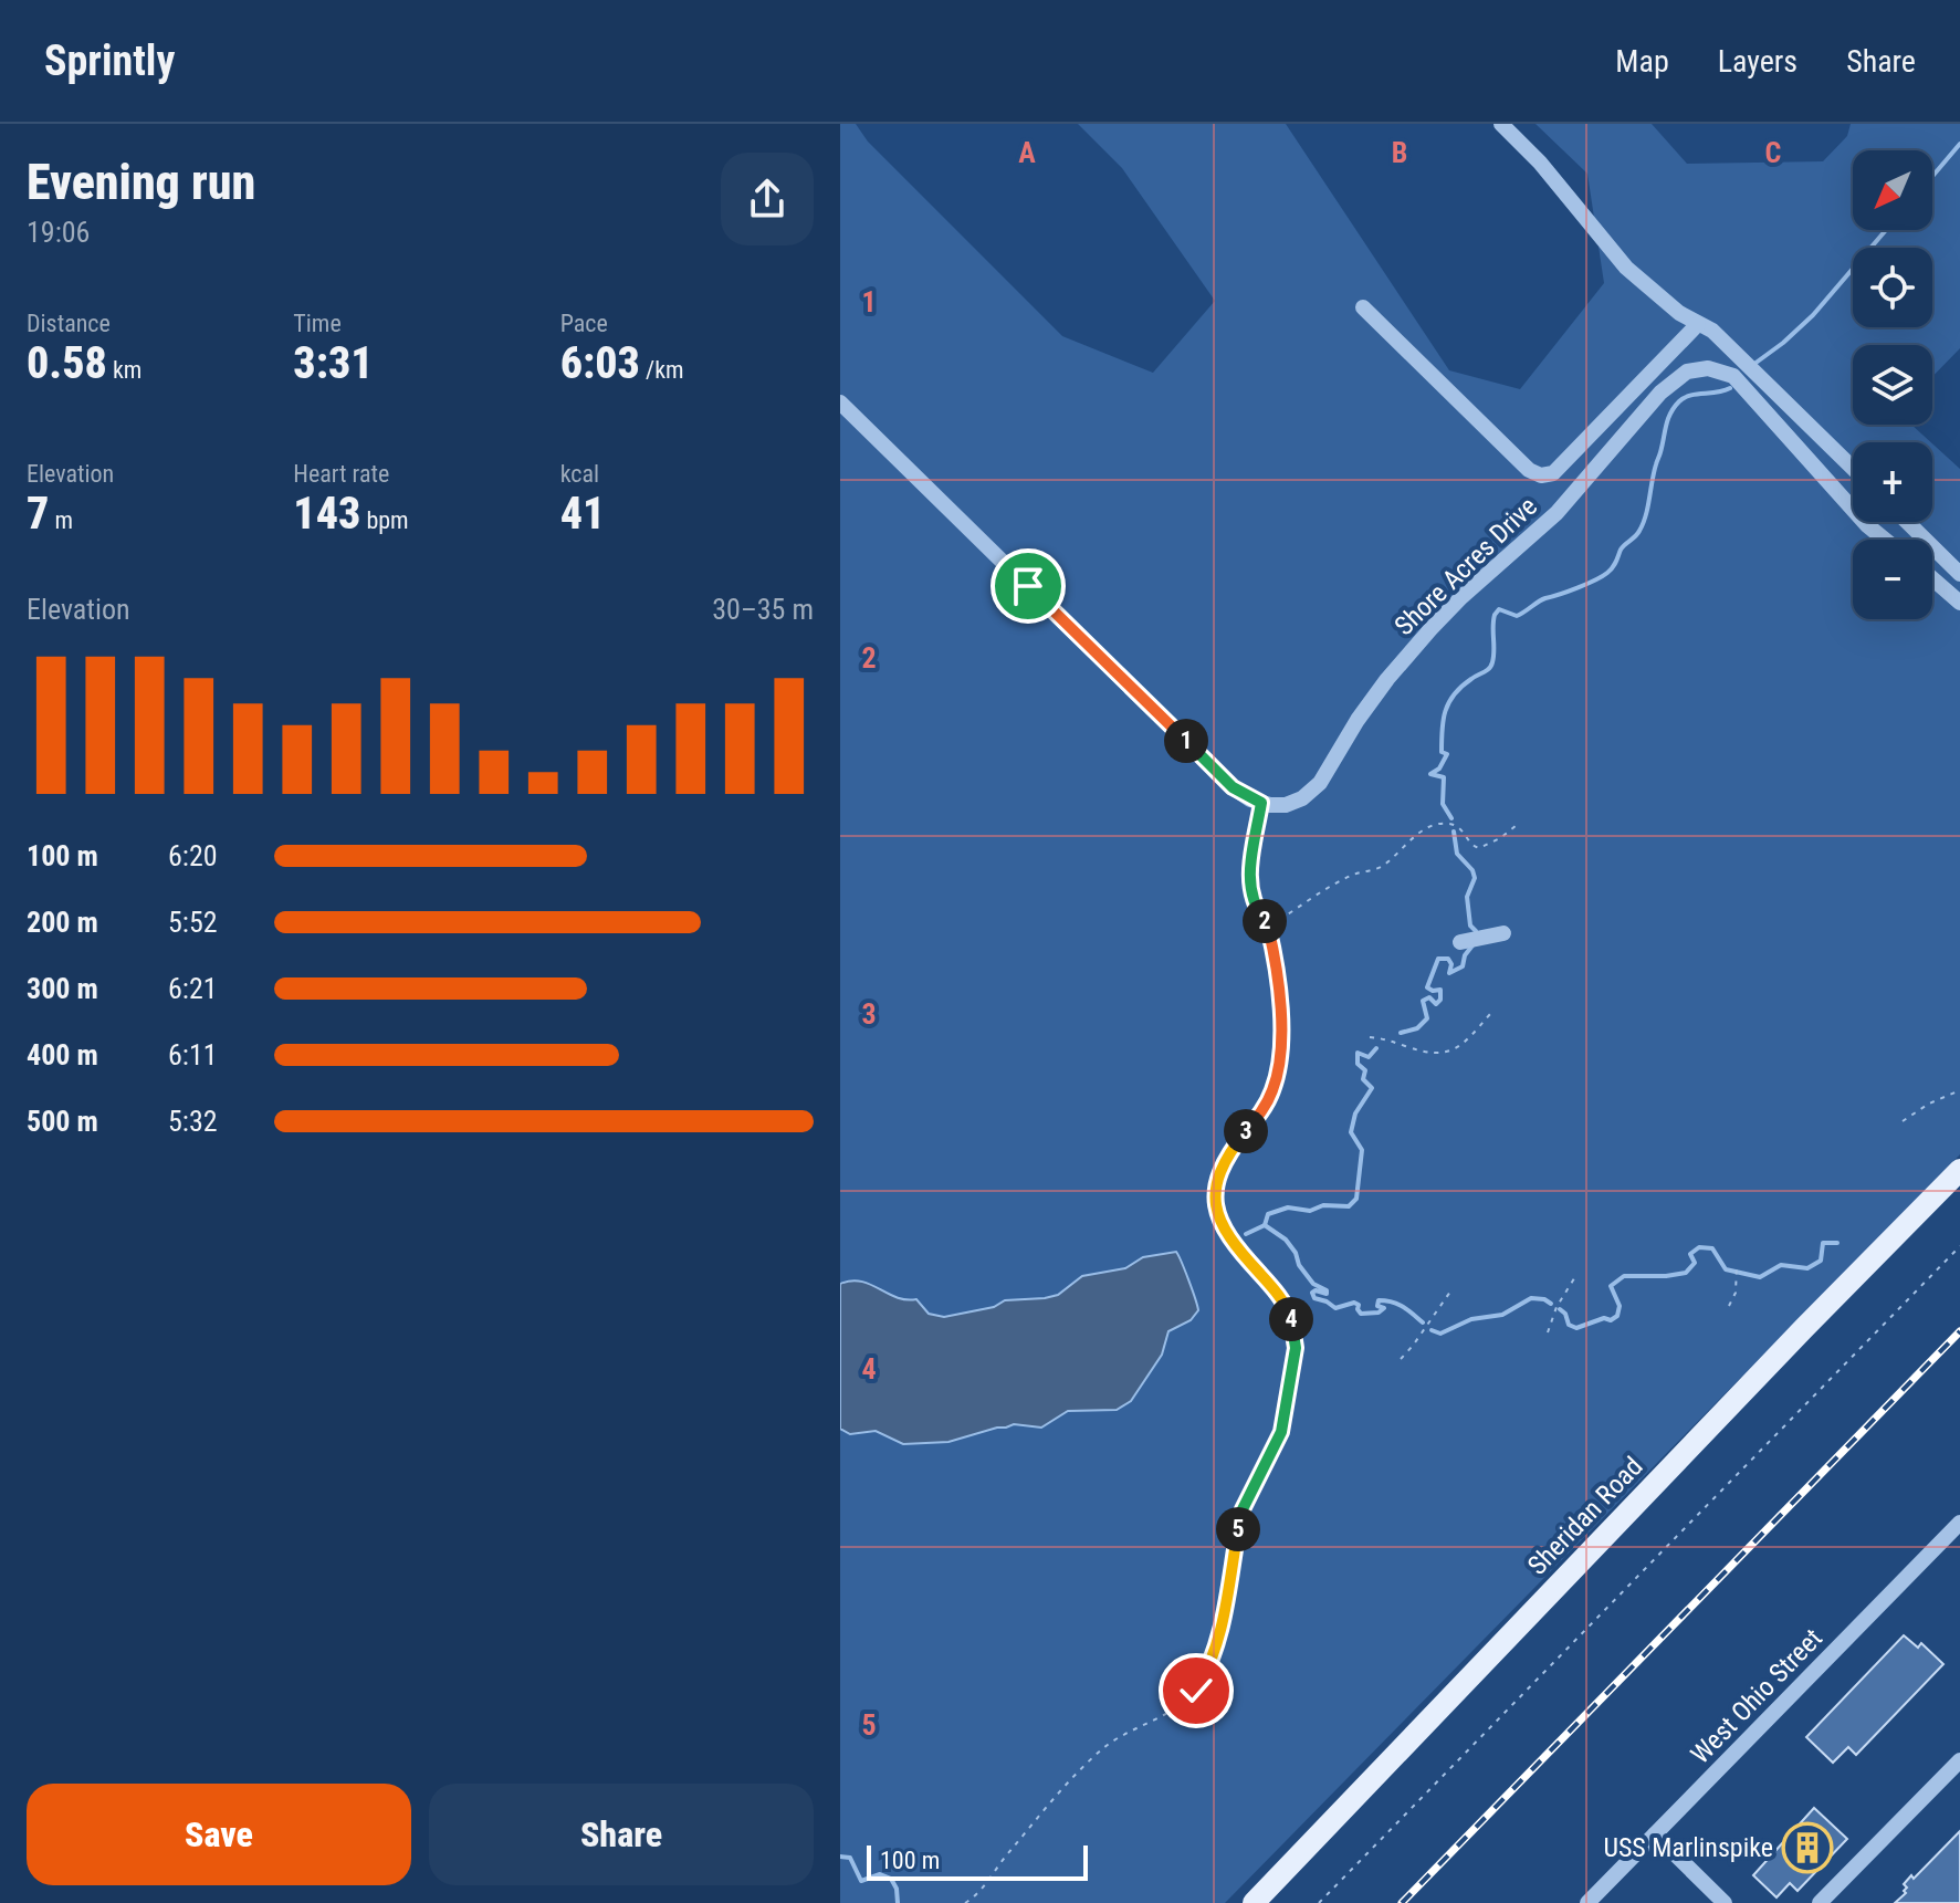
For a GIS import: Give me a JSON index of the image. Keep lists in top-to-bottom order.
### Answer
{
  "streets": {
    "main road": ["Sheridan Road"],
    "street": ["Shore Acres Drive", "West Ohio Street"]
  },
  "places": {
    "building": ["USS Marlinspike"]
  },
  "scale_bar": "100 m",
  "north": "bottom left",
  "page": {
    "header": "Sprintly",
    "nav": ["Map", "Layers", "Share"],
    "heading": ["Evening run", "19:06"],
    "map_buttons": ["+", "−"],
    "stats": [
      ["Distance", "0.58 km"],
      ["Time", "3:31"],
      ["Pace", "6:03 /km"],
      ["Elevation", "7 m"],
      ["Heart rate", "143 bpm"],
      ["kcal", "41"]
    ],
    "chart": ["Elevation", "30–35 m"],
    "pins": [
      "1",
      "2",
      "3",
      "4",
      "5"
    ],
    "list": [
      {
        "name": "100 m",
        "note": "6:20"
      },
      {
        "name": "200 m",
        "note": "5:52"
      },
      {
        "name": "300 m",
        "note": "6:21"
      },
      {
        "name": "400 m",
        "note": "6:11"
      },
      {
        "name": "500 m",
        "note": "5:32"
      }
    ],
    "buttons": ["Save", "Share"],
    "scale": "100 m"
  },
  "grid": {
    "columns": ["A", "B", "C"],
    "rows": [
      "1",
      "2",
      "3",
      "4",
      "5"
    ]
  }
}
